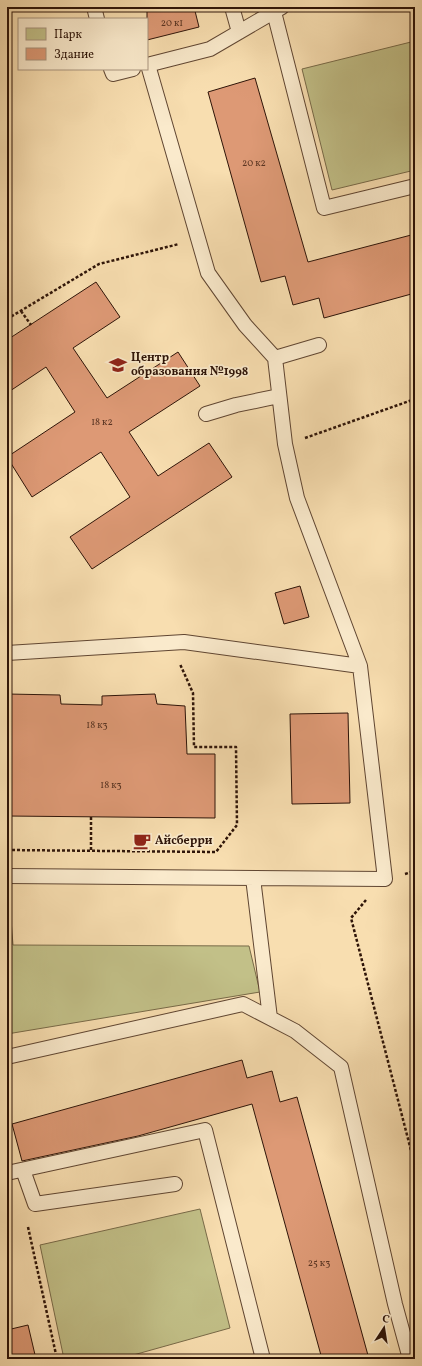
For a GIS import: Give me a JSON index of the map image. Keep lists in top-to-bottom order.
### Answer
{
  "places": {
    "school or university": ["Центр образования №1998"],
    "cafe": ["Айсберри"]
  },
  "house_numbers": [
    "20 к1",
    "20 к2",
    "18 к2",
    "18 к3",
    "18 к3",
    "25 к3"
  ],
  "legend": ["Парк", "Здание"],
  "north": "top"
}
